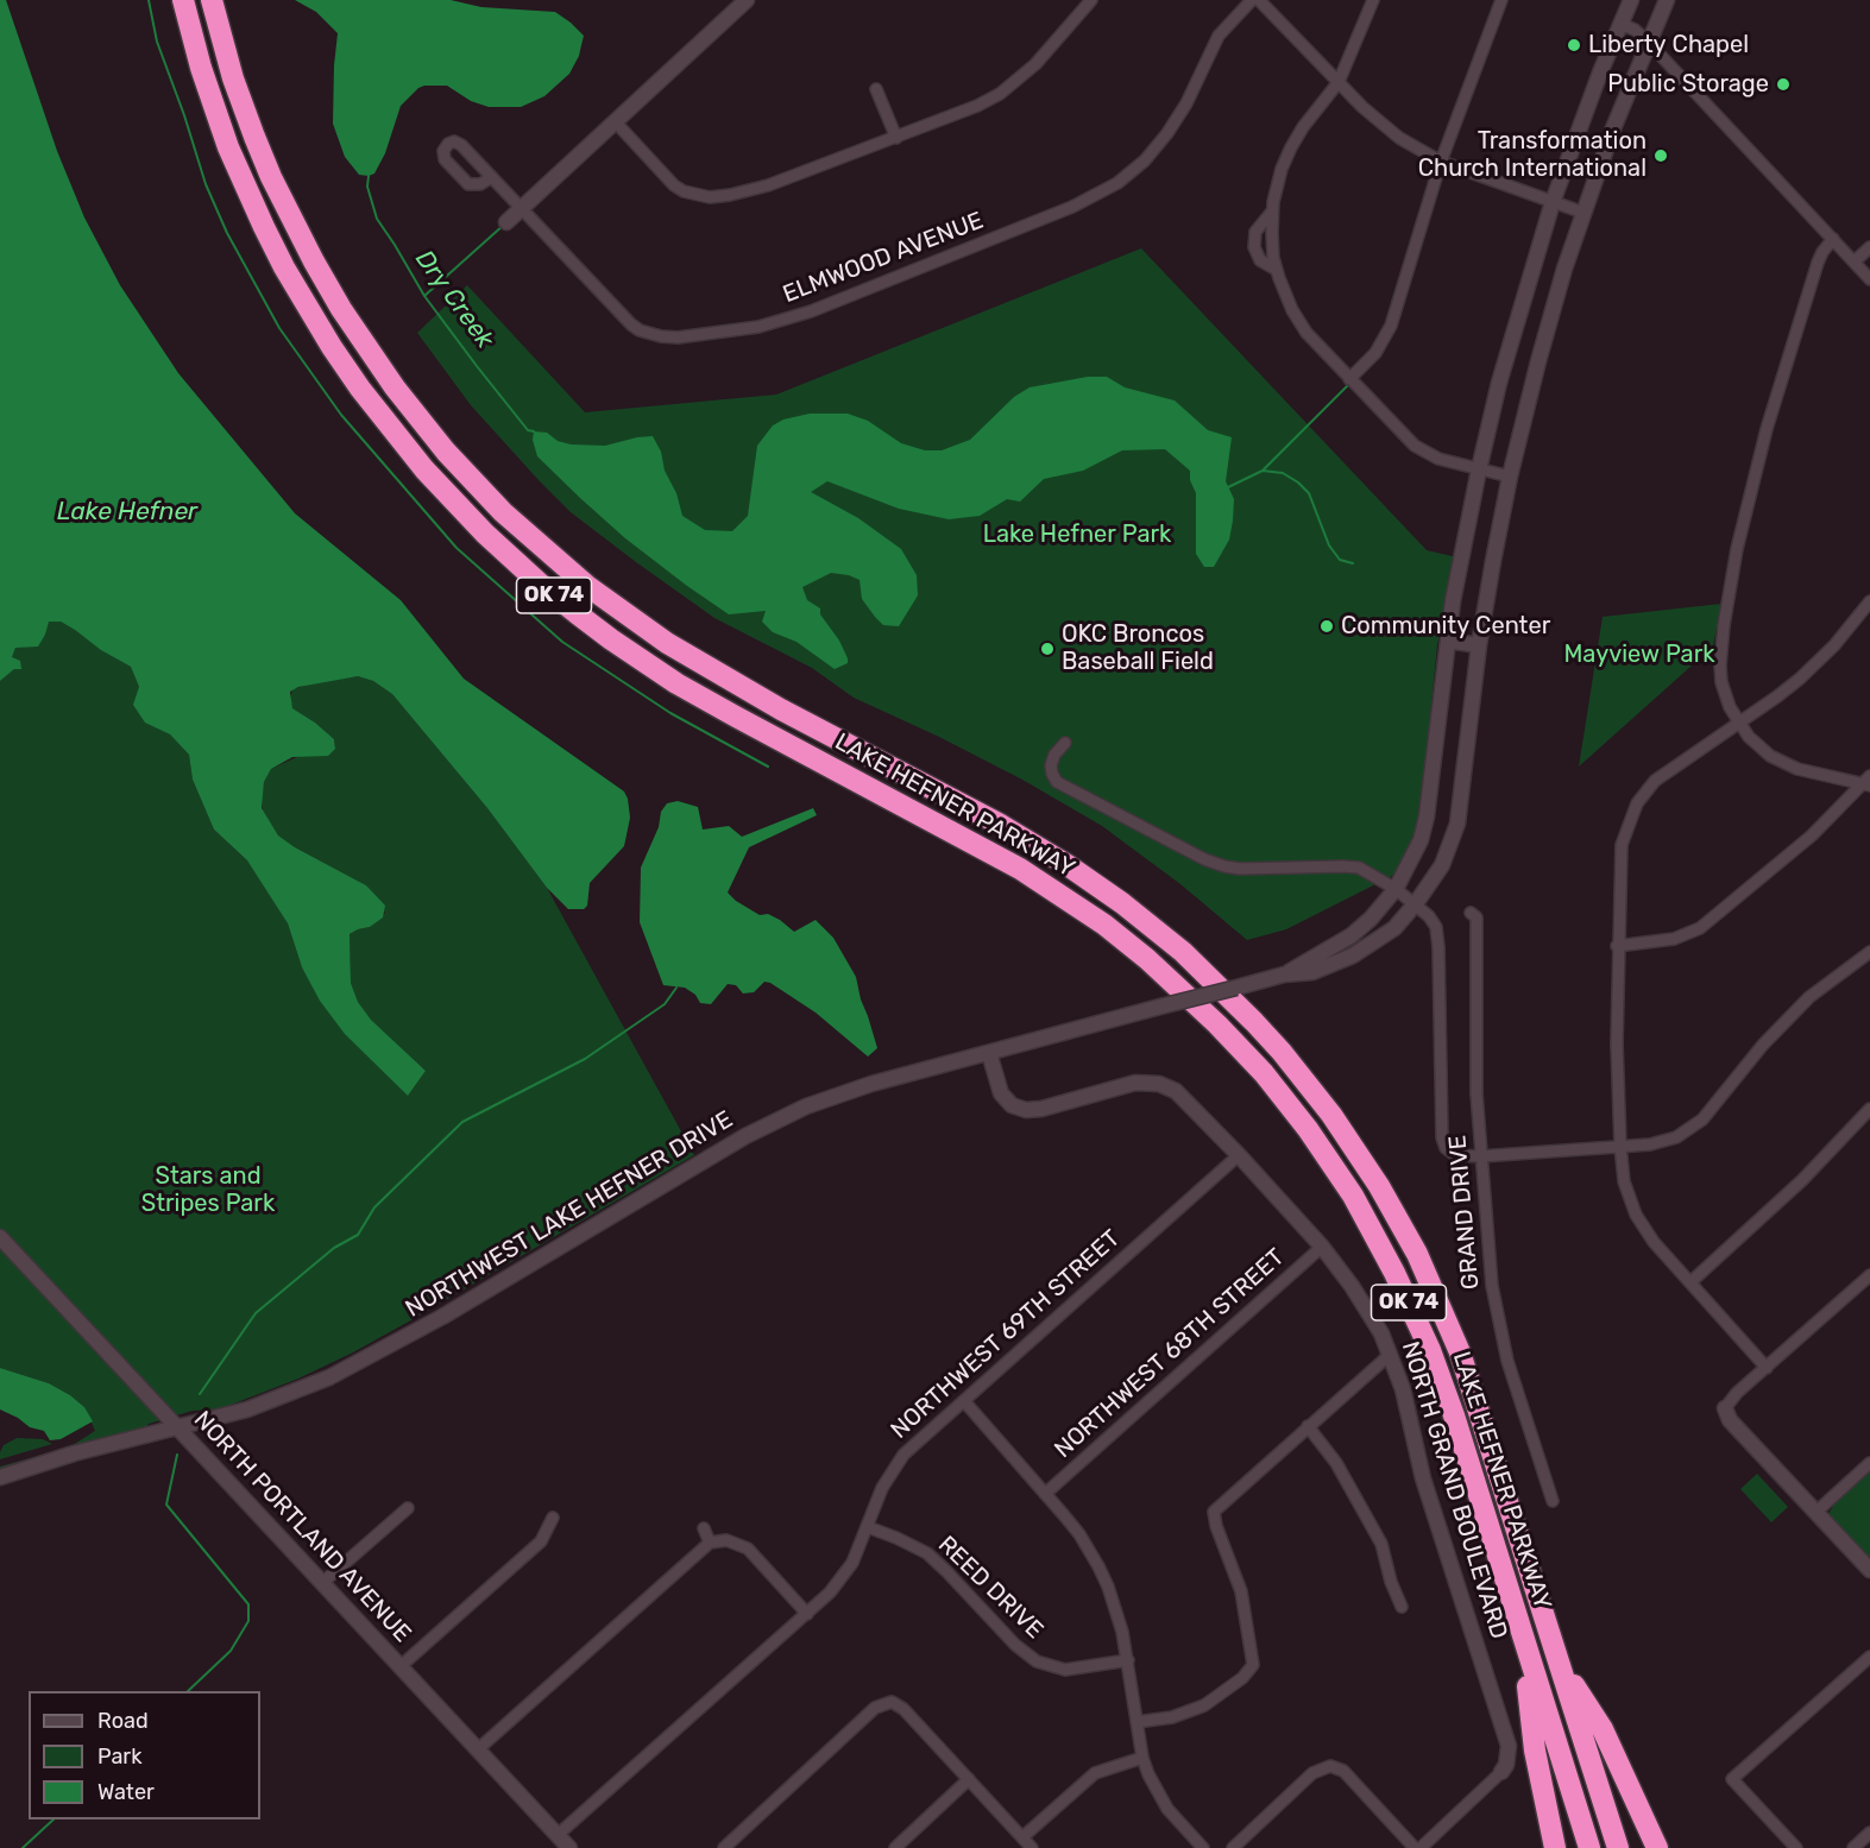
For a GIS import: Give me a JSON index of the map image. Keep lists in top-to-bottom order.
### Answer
{
  "streets": {
    "highway": ["OK 74", "LAKE HEFNER PARKWAY"],
    "street": [
      "ELMWOOD AVENUE",
      "GRAND DRIVE",
      "NORTHWEST LAKE HEFNER DRIVE",
      "NORTHWEST 69TH STREET",
      "NORTHWEST 68TH STREET",
      "NORTH GRAND BOULEVARD",
      "NORTH PORTLAND AVENUE",
      "REED DRIVE"
    ]
  },
  "crossings": [
    ["NORTHWEST LAKE HEFNER DRIVE", "NORTH GRAND BOULEVARD"],
    ["NORTHWEST LAKE HEFNER DRIVE", "NORTH PORTLAND AVENUE"],
    ["NORTHWEST 69TH STREET", "NORTH GRAND BOULEVARD"],
    ["NORTHWEST 69TH STREET", "NORTH PORTLAND AVENUE"],
    ["NORTHWEST 69TH STREET", "REED DRIVE"],
    ["NORTHWEST 68TH STREET", "NORTH GRAND BOULEVARD"]
  ],
  "water": ["Dry Creek", "Lake Hefner"],
  "parks": ["Lake Hefner Park", "Mayview Park", "Stars and Stripes Park"],
  "places": [
    "Liberty Chapel",
    "Public Storage",
    "Transformation Church International",
    "Community Center",
    "OKC Broncos Baseball Field"
  ],
  "legend": ["Road", "Park", "Water"]
}
